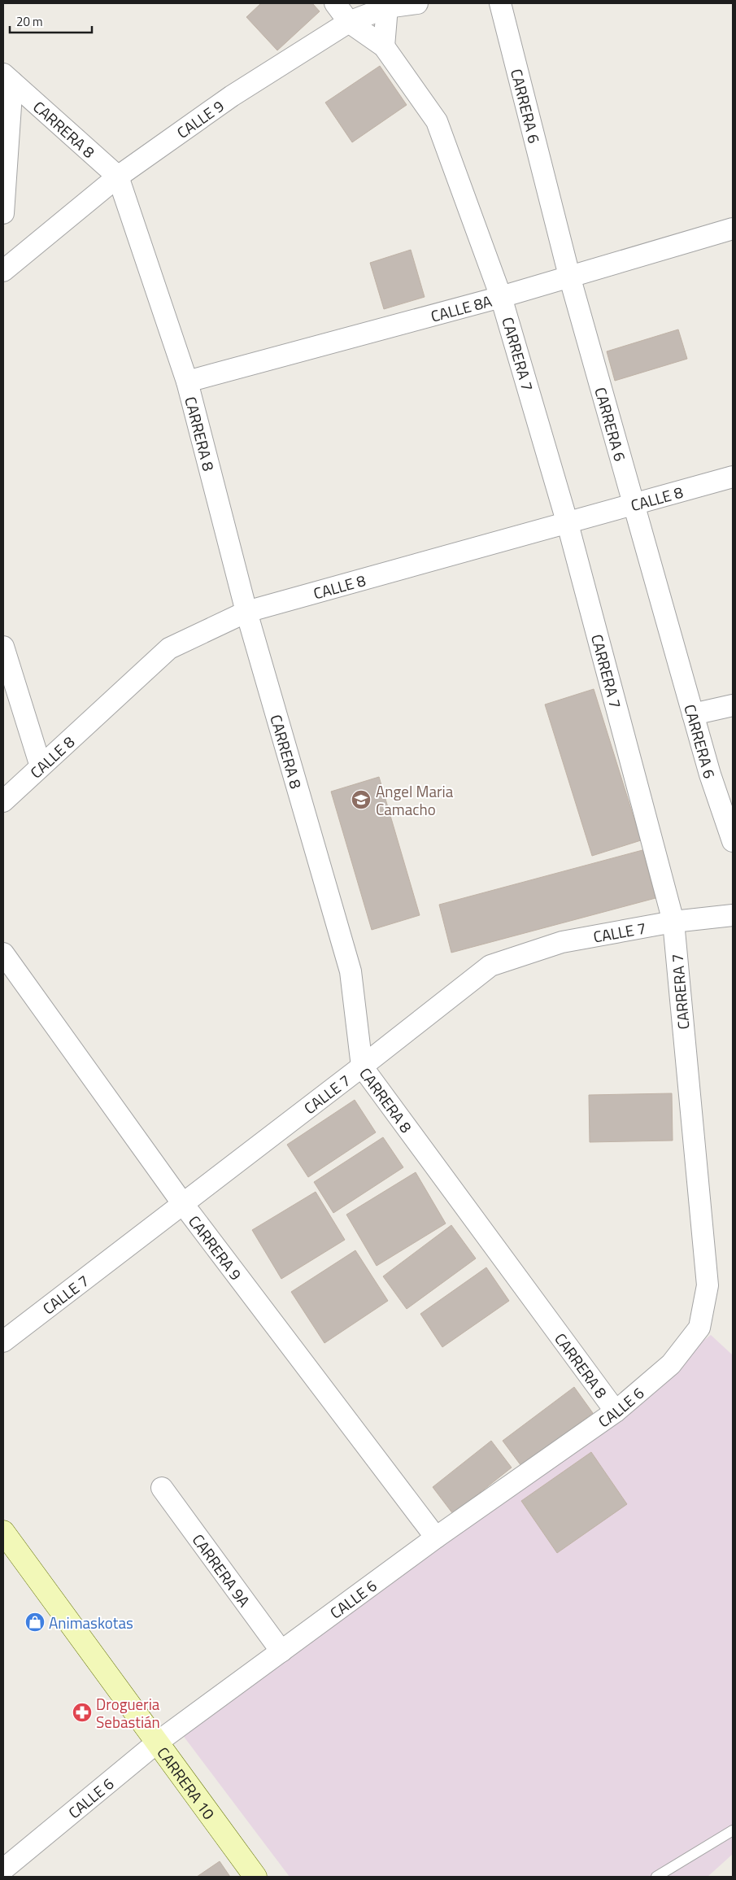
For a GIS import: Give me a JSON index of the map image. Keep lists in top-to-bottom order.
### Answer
{
  "streets": {
    "main road": ["CARRERA 10"],
    "street": [
      "CARRERA 6",
      "CALLE 9",
      "CARRERA 8",
      "CALLE 8A",
      "CARRERA 7",
      "CALLE 8",
      "CALLE 7",
      "CARRERA 9",
      "CALLE 6",
      "CARRERA 9A"
    ]
  },
  "crossings": [
    ["CARRERA 6", "CALLE 8A"],
    ["CARRERA 6", "CALLE 8"],
    ["CALLE 9", "CARRERA 8"],
    ["CALLE 9", "CARRERA 7"],
    ["CARRERA 8", "CALLE 8A"],
    ["CARRERA 8", "CALLE 8"],
    ["CARRERA 8", "CALLE 7"],
    ["CARRERA 8", "CALLE 6"],
    ["CALLE 8A", "CARRERA 7"],
    ["CARRERA 7", "CALLE 8"],
    ["CARRERA 7", "CALLE 7"],
    ["CARRERA 7", "CALLE 6"],
    ["CALLE 7", "CARRERA 9"],
    ["CARRERA 9", "CALLE 6"],
    ["CALLE 6", "CARRERA 9A"],
    ["CALLE 6", "CARRERA 10"]
  ],
  "places": {
    "school or university": ["Angel Maria Camacho"],
    "shop": ["Animaskotas"],
    "pharmacy": ["Drogueria Sebastián"]
  },
  "scale_bar": "20 m"
}
